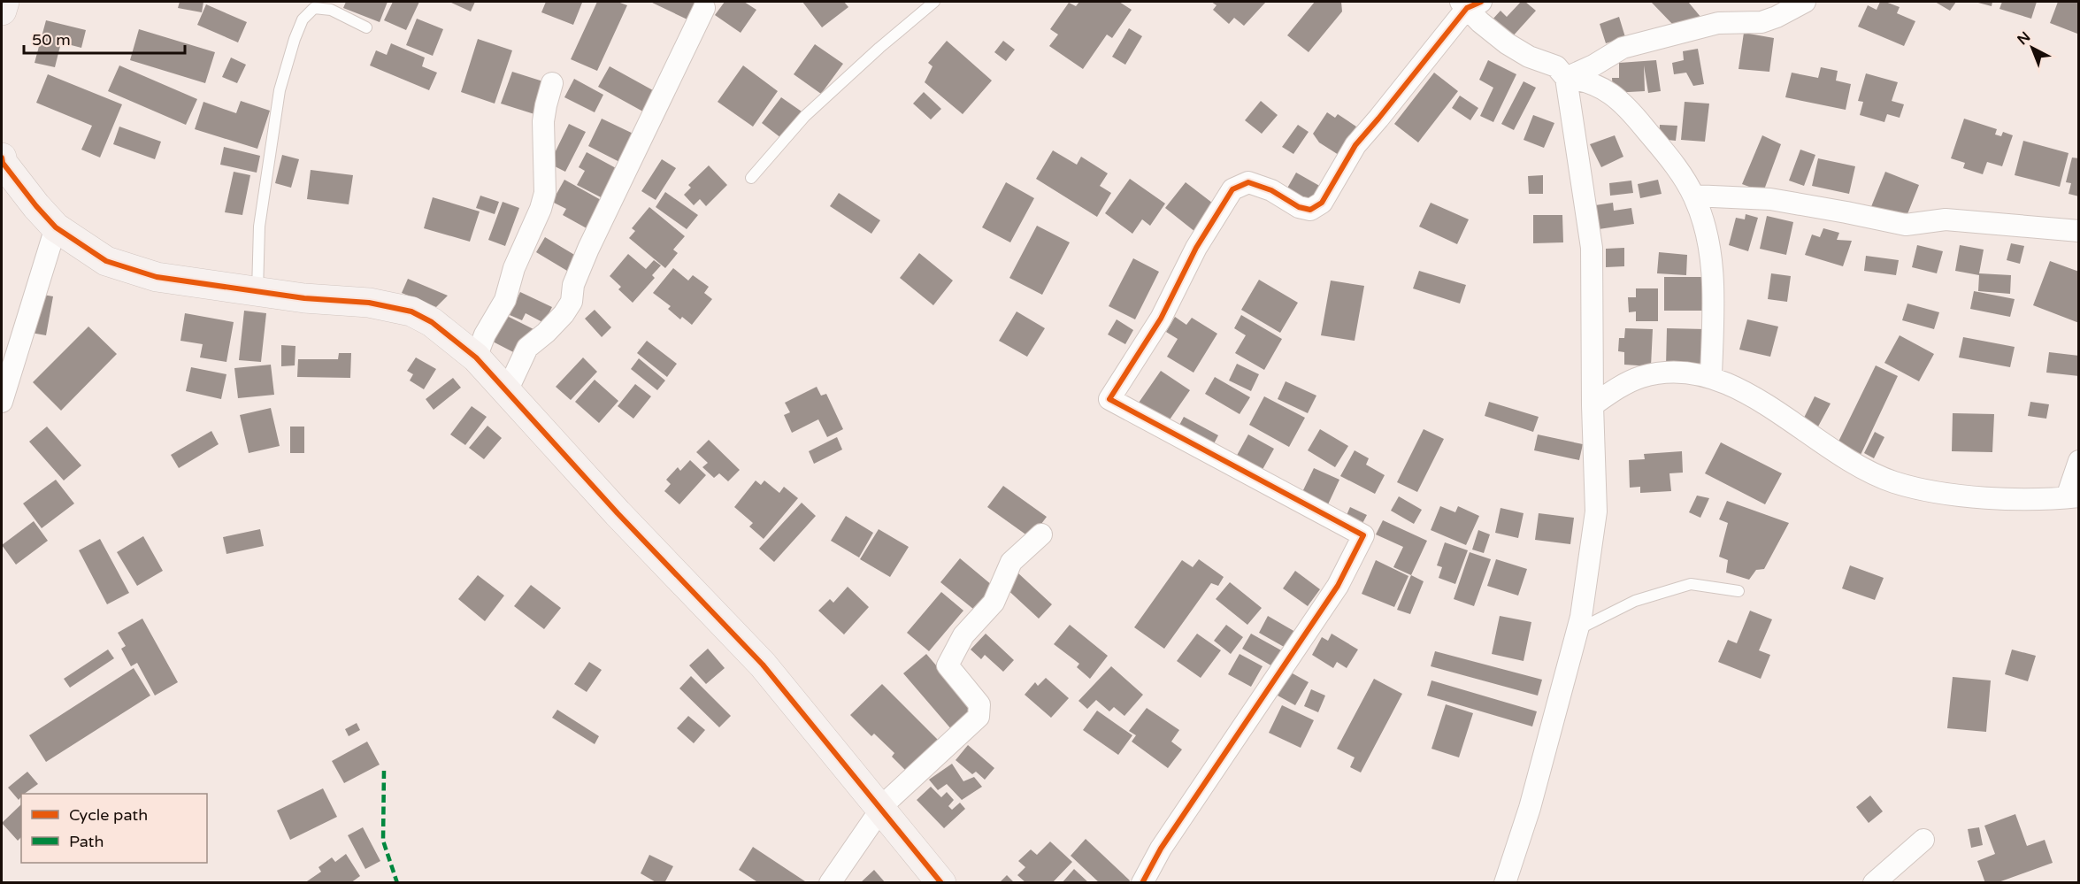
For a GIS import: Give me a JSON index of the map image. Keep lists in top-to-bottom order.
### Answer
{
  "legend": ["Cycle path", "Path"],
  "scale_bar": "50 m",
  "north": "top left"
}
